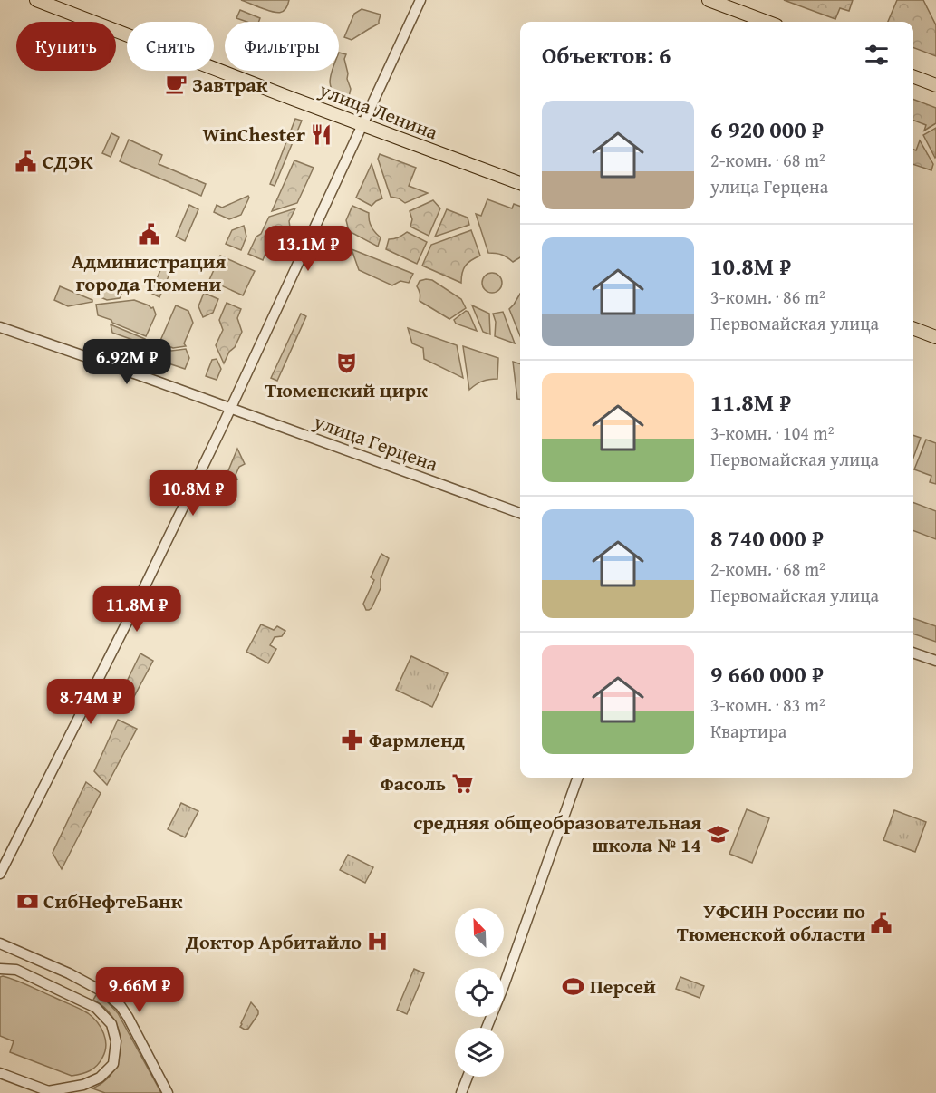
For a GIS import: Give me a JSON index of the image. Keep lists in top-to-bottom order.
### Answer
{
  "streets": {
    "main road": ["улица Ленина"],
    "street": ["улица Герцена"]
  },
  "places": {
    "cafe": ["Завтрак"],
    "restaurant": ["WinChester"],
    "public building": ["СДЭК", "Администрация города Тюмени", "УФСИН России по Тюменской области"],
    "theatre": ["Тюменский цирк"],
    "pharmacy": ["Фармленд"],
    "supermarket": ["Фасоль"],
    "school or university": ["средняя общеобразовательная школа № 14"],
    "bank": ["СибНефтеБанк"],
    "hospital": ["Доктор Арбитайло"],
    "sports": ["Персей"]
  },
  "north": "top left",
  "page": {
    "chip": ["Купить", "Снять", "Фильтры"],
    "heading": "Объектов: 6",
    "list": [
      {
        "name": "6 920 000 ₽",
        "note": "2-комн. · 68 m² · улица Герцена"
      },
      {
        "name": "10.8M ₽",
        "note": "3-комн. · 86 m² · Первомайская улица"
      },
      {
        "name": "11.8M ₽",
        "note": "3-комн. · 104 m² · Первомайская улица"
      },
      {
        "name": "8 740 000 ₽",
        "note": "2-комн. · 68 m² · Первомайская улица"
      },
      {
        "name": "9 660 000 ₽",
        "note": "3-комн. · 83 m² · Квартира"
      }
    ],
    "price": [
      "13.1M ₽",
      "6.92M ₽",
      "10.8M ₽",
      "11.8M ₽",
      "8.74M ₽",
      "9.66M ₽"
    ]
  }
}
